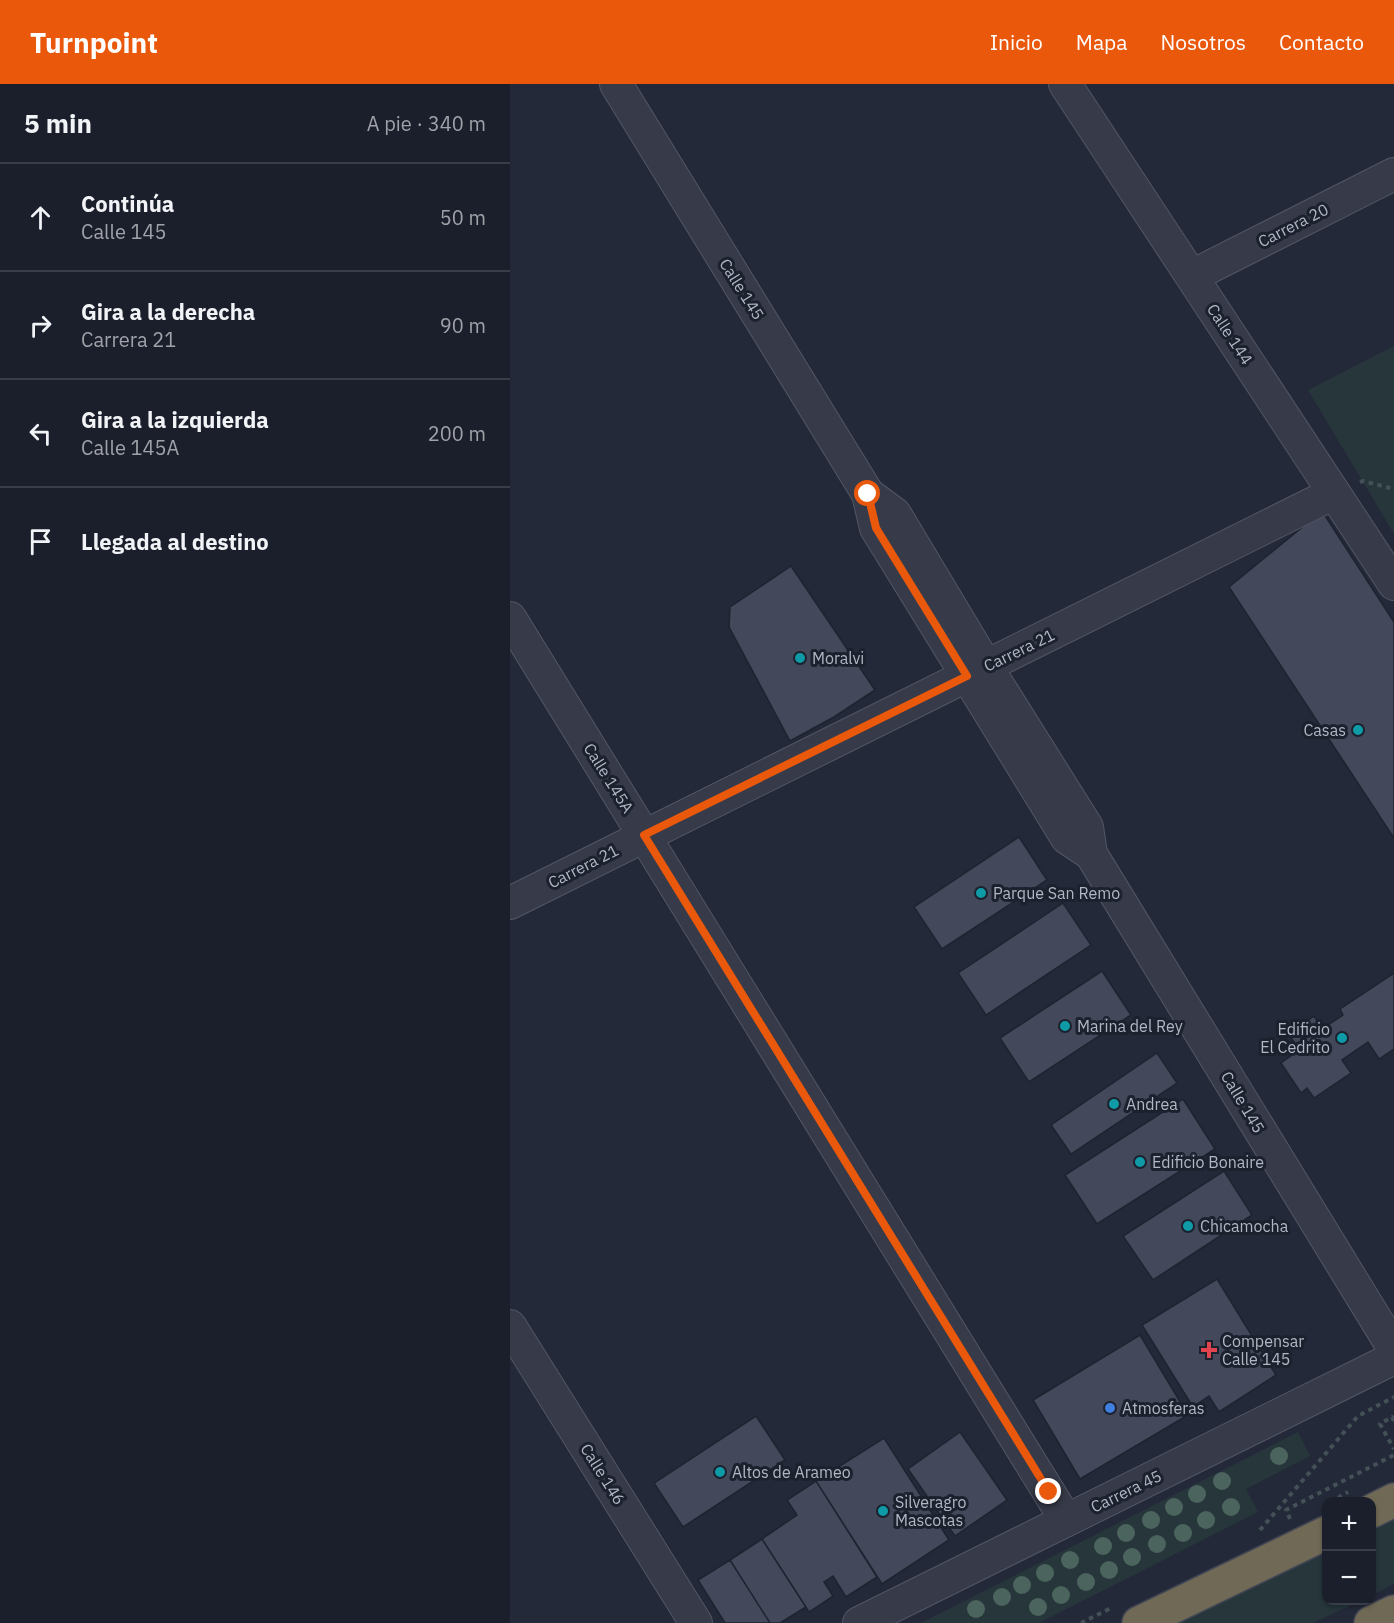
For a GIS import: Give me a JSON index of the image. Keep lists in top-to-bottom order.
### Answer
{
  "streets": {
    "street": [
      "Carrera 20",
      "Calle 145",
      "Calle 144",
      "Carrera 21",
      "Calle 145A",
      "Calle 146",
      "Carrera 45"
    ]
  },
  "crossings": [
    ["Carrera 20", "Calle 144"],
    ["Calle 145", "Carrera 21"],
    ["Calle 145", "Carrera 45"],
    ["Calle 144", "Carrera 21"],
    ["Carrera 21", "Calle 145A"],
    ["Calle 145A", "Carrera 45"]
  ],
  "places": {
    "other": [
      "Moralvi",
      "Casas",
      "Parque San Remo",
      "Marina del Rey",
      "Edificio El Cedrito",
      "Andrea",
      "Edificio Bonaire",
      "Chicamocha",
      "Atmosferas",
      "Altos de Arameo",
      "Silveragro Mascotas"
    ],
    "health": ["Compensar Calle 145"]
  },
  "page": {
    "header": "Turnpoint",
    "nav": [
      "Inicio",
      "Mapa",
      "Nosotros",
      "Contacto"
    ],
    "heading": ["5 min", "A pie · 340 m"],
    "list": [
      ["Continúa", "Calle 145", "50 m"],
      ["Gira a la derecha", "Carrera 21", "90 m"],
      ["Gira a la izquierda", "Calle 145A", "200 m"],
      "Llegada al destino"
    ],
    "map_buttons": ["+", "−"]
  }
}
